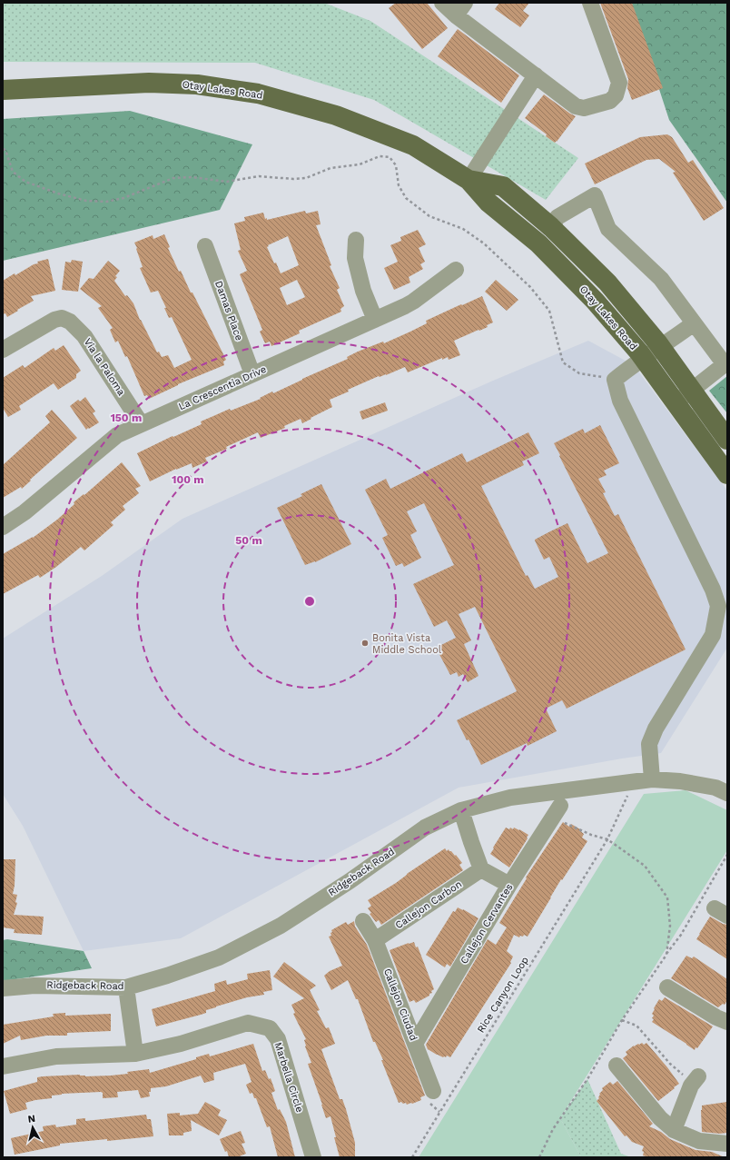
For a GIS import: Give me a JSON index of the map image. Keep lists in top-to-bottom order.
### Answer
{
  "streets": {
    "main road": ["Otay Lakes Road"],
    "street": [
      "Damas Place",
      "Via la Paloma",
      "La Crescentia Drive",
      "Ridgeback Road",
      "Callejon Carbon",
      "Callejon Cervantes",
      "Callejon Ciudad",
      "Marbella Circle"
    ],
    "path": ["Rice Canyon Loop"]
  },
  "crossings": [
    ["Damas Place", "La Crescentia Drive"],
    ["Via la Paloma", "La Crescentia Drive"],
    ["Ridgeback Road", "Rice Canyon Loop"],
    ["Callejon Carbon", "Callejon Ciudad"],
    ["Callejon Cervantes", "Callejon Ciudad"]
  ],
  "places": ["Bonita Vista Middle School"],
  "north": "top",
  "rings": ["150 m", "100 m", "50 m"]
}
